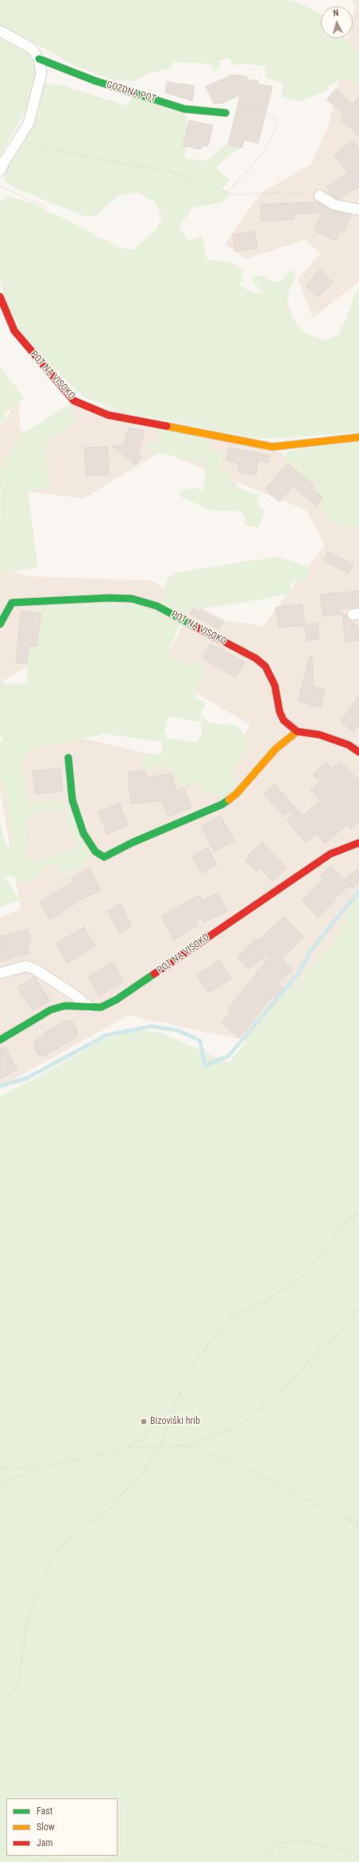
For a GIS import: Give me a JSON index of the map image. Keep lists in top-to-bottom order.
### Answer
{
  "streets": {
    "street": ["GOZDNA POT", "POT NA VISOKO"]
  },
  "places": ["Bizoviški hrib"],
  "legend": ["Fast", "Slow", "Jam"],
  "north": "top"
}
